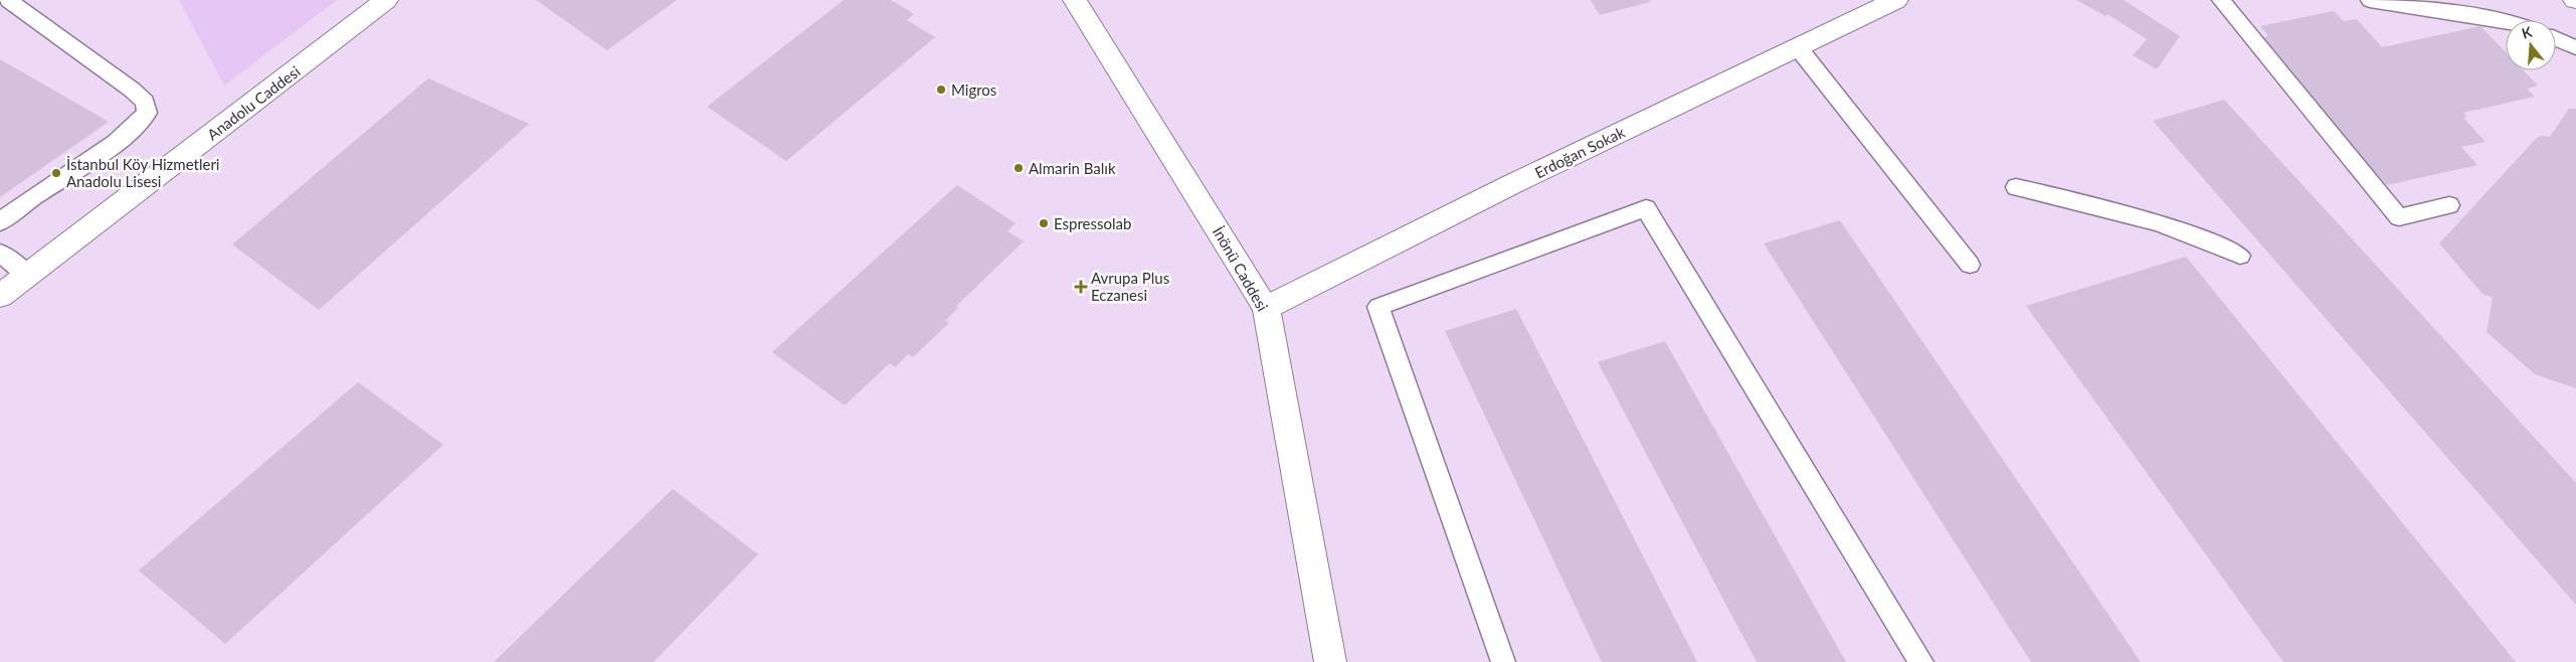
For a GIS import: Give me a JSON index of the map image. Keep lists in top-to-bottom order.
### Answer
{
  "streets": {
    "street": ["Anadolu Caddesi", "Erdoğan Sokak", "İnönü Caddesi"]
  },
  "crossings": [
    ["Erdoğan Sokak", "İnönü Caddesi"]
  ],
  "places": {
    "other": [
      "Migros",
      "Almarin Balık",
      "İstanbul Köy Hizmetleri Anadolu Lisesi",
      "Espressolab"
    ],
    "health": ["Avrupa Plus Eczanesi"]
  },
  "north": "top"
}
